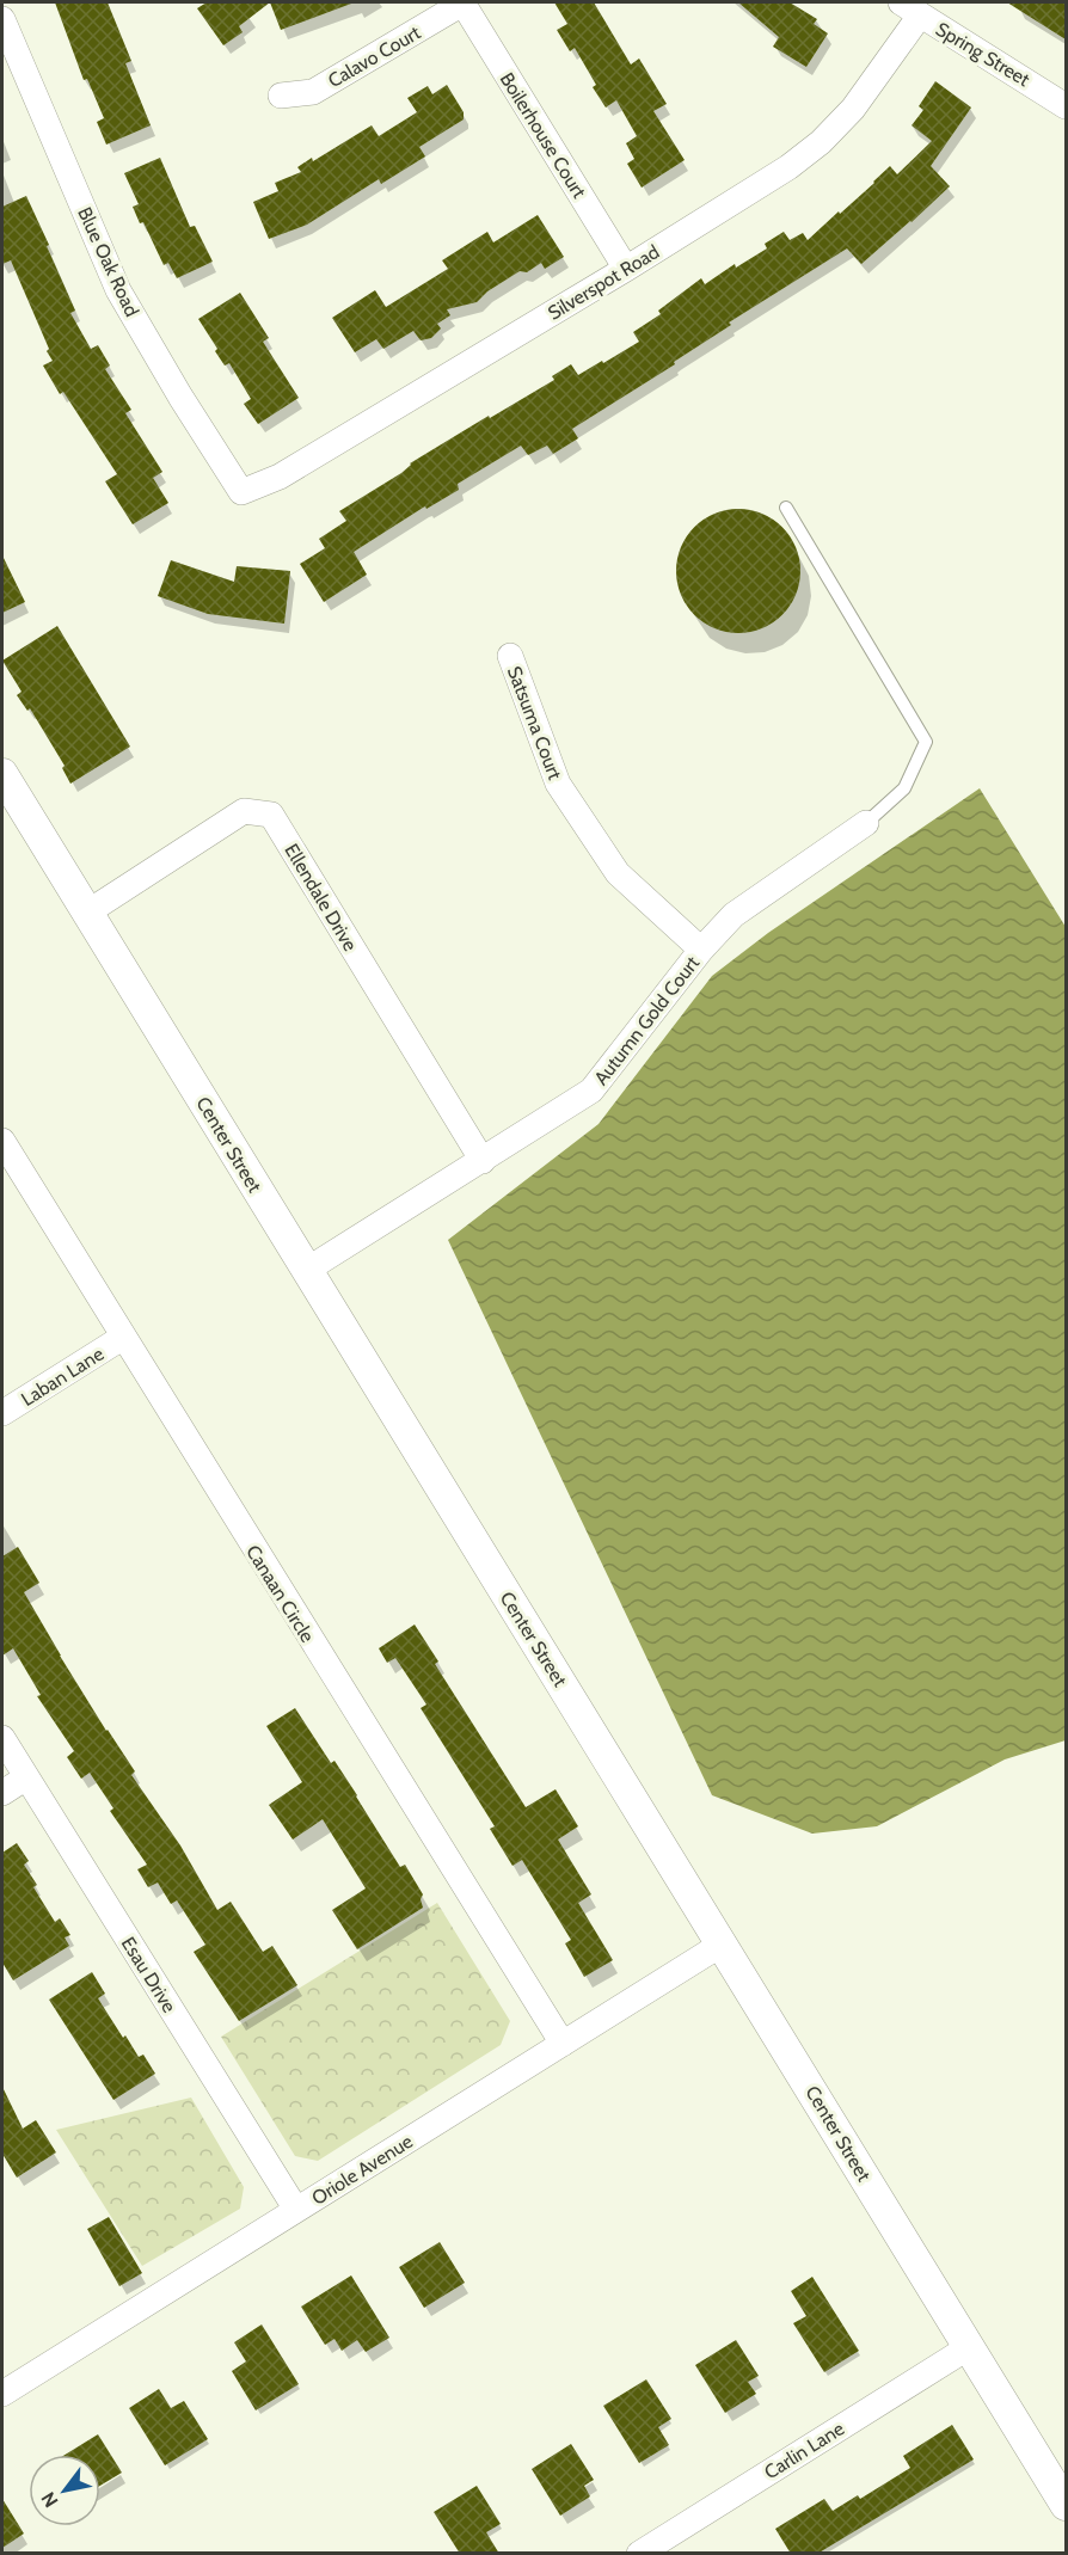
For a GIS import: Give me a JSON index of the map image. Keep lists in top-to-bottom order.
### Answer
{
  "streets": {
    "street": [
      "Spring Street",
      "Calavo Court",
      "Boilerhouse Court",
      "Blue Oak Road",
      "Silverspot Road",
      "Satsuma Court",
      "Ellendale Drive",
      "Autumn Gold Court",
      "Center Street",
      "Laban Lane",
      "Canaan Circle",
      "Esau Drive",
      "Oriole Avenue",
      "Carlin Lane"
    ]
  },
  "crossings": [
    ["Spring Street", "Silverspot Road"],
    ["Calavo Court", "Boilerhouse Court"],
    ["Boilerhouse Court", "Silverspot Road"],
    ["Blue Oak Road", "Silverspot Road"],
    ["Satsuma Court", "Autumn Gold Court"],
    ["Ellendale Drive", "Autumn Gold Court"],
    ["Ellendale Drive", "Center Street"],
    ["Autumn Gold Court", "Center Street"],
    ["Center Street", "Oriole Avenue"],
    ["Center Street", "Carlin Lane"],
    ["Laban Lane", "Canaan Circle"],
    ["Canaan Circle", "Oriole Avenue"],
    ["Esau Drive", "Oriole Avenue"]
  ],
  "north": "bottom left"
}
